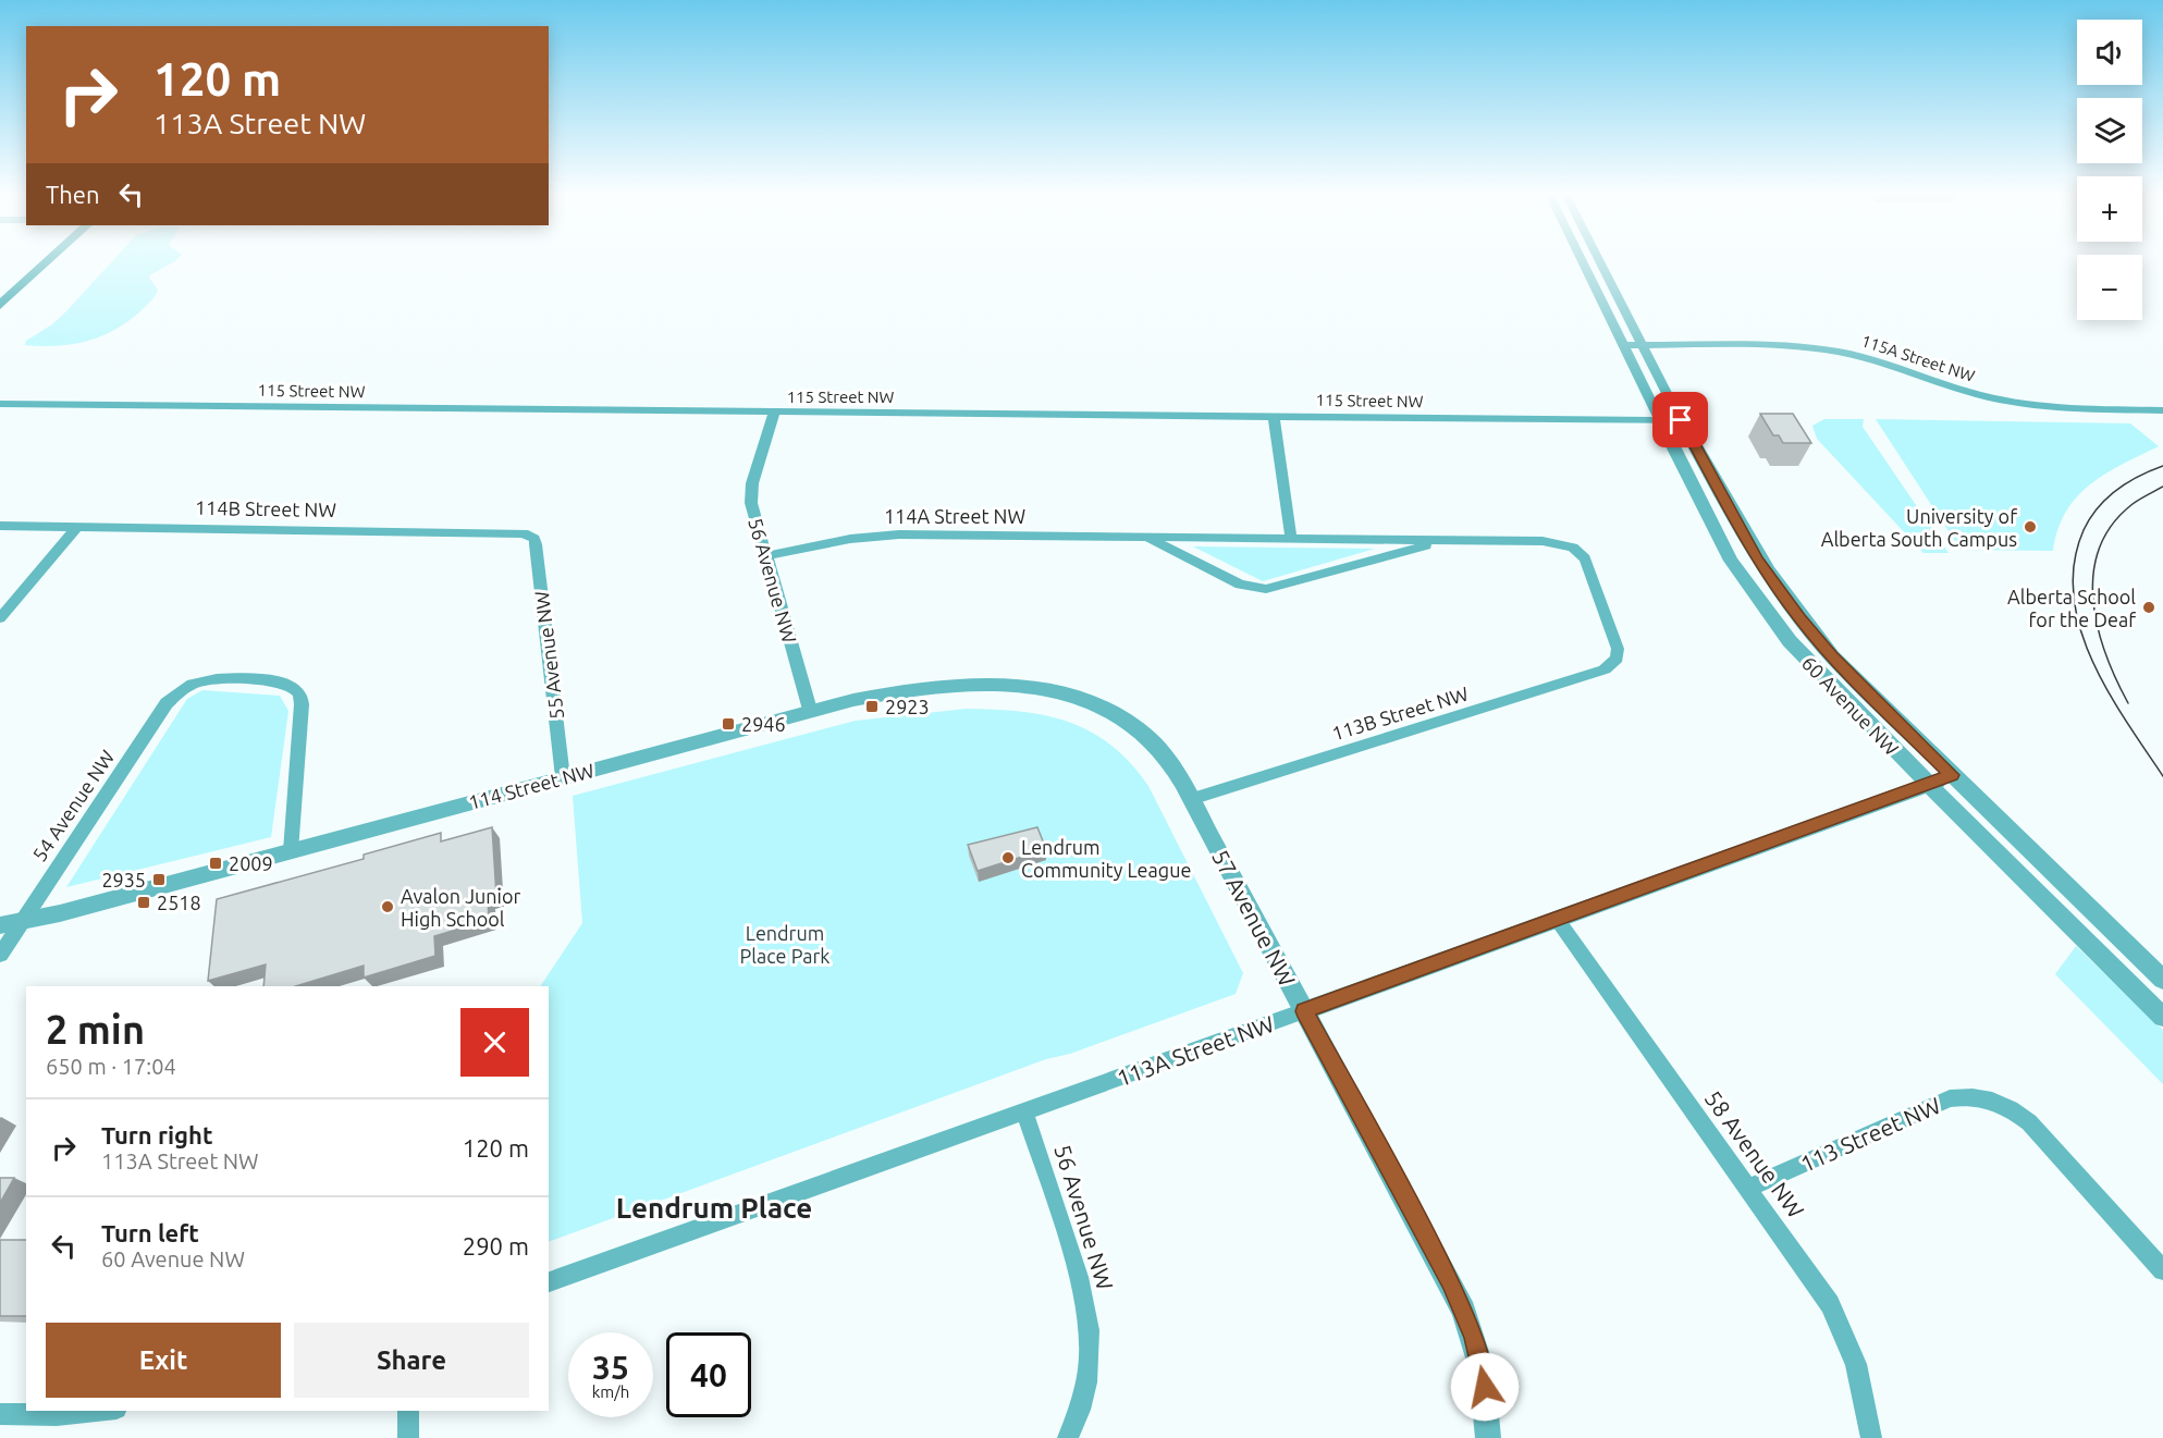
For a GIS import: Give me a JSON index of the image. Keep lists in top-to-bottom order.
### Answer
{
  "streets": {
    "street": [
      "115A Street NW",
      "115 Street NW",
      "114B Street NW",
      "114A Street NW",
      "56 Avenue NW",
      "55 Avenue NW",
      "60 Avenue NW",
      "113B Street NW",
      "114 Street NW",
      "54 Avenue NW",
      "57 Avenue NW",
      "113A Street NW",
      "113 Street NW",
      "58 Avenue NW"
    ]
  },
  "crossings": [
    ["115A Street NW", "60 Avenue NW"],
    ["115 Street NW", "56 Avenue NW"],
    ["115 Street NW", "60 Avenue NW"],
    ["114B Street NW", "55 Avenue NW"],
    ["114A Street NW", "56 Avenue NW"],
    ["114A Street NW", "113B Street NW"],
    ["56 Avenue NW", "114 Street NW"],
    ["56 Avenue NW", "113A Street NW"],
    ["55 Avenue NW", "114 Street NW"],
    ["60 Avenue NW", "113A Street NW"],
    ["113B Street NW", "57 Avenue NW"],
    ["114 Street NW", "54 Avenue NW"],
    ["114 Street NW", "57 Avenue NW"],
    ["57 Avenue NW", "113A Street NW"],
    ["113A Street NW", "58 Avenue NW"],
    ["113 Street NW", "58 Avenue NW"]
  ],
  "districts": ["Lendrum Place"],
  "parks": ["Lendrum Place Park"],
  "places": {
    "other": [
      "University of Alberta South Campus",
      "Alberta School for the Deaf",
      "Lendrum Community League",
      "Avalon Junior High School"
    ],
    "transit": [
      "2923",
      "2946",
      "2009",
      "2935",
      "2518"
    ]
  },
  "page": {
    "map_buttons": ["+", "−"],
    "turn": ["120 m", "113A Street NW"],
    "then": "Then",
    "heading": ["2 min", "650 m · 17:04"],
    "list": [
      {
        "name": "Turn right",
        "note": "113A Street NW",
        "value": "120 m"
      },
      {
        "name": "Turn left",
        "note": "60 Avenue NW",
        "value": "290 m"
      }
    ],
    "buttons": ["Exit", "Share"],
    "speed": "35 km/h",
    "limit": "40"
  }
}
